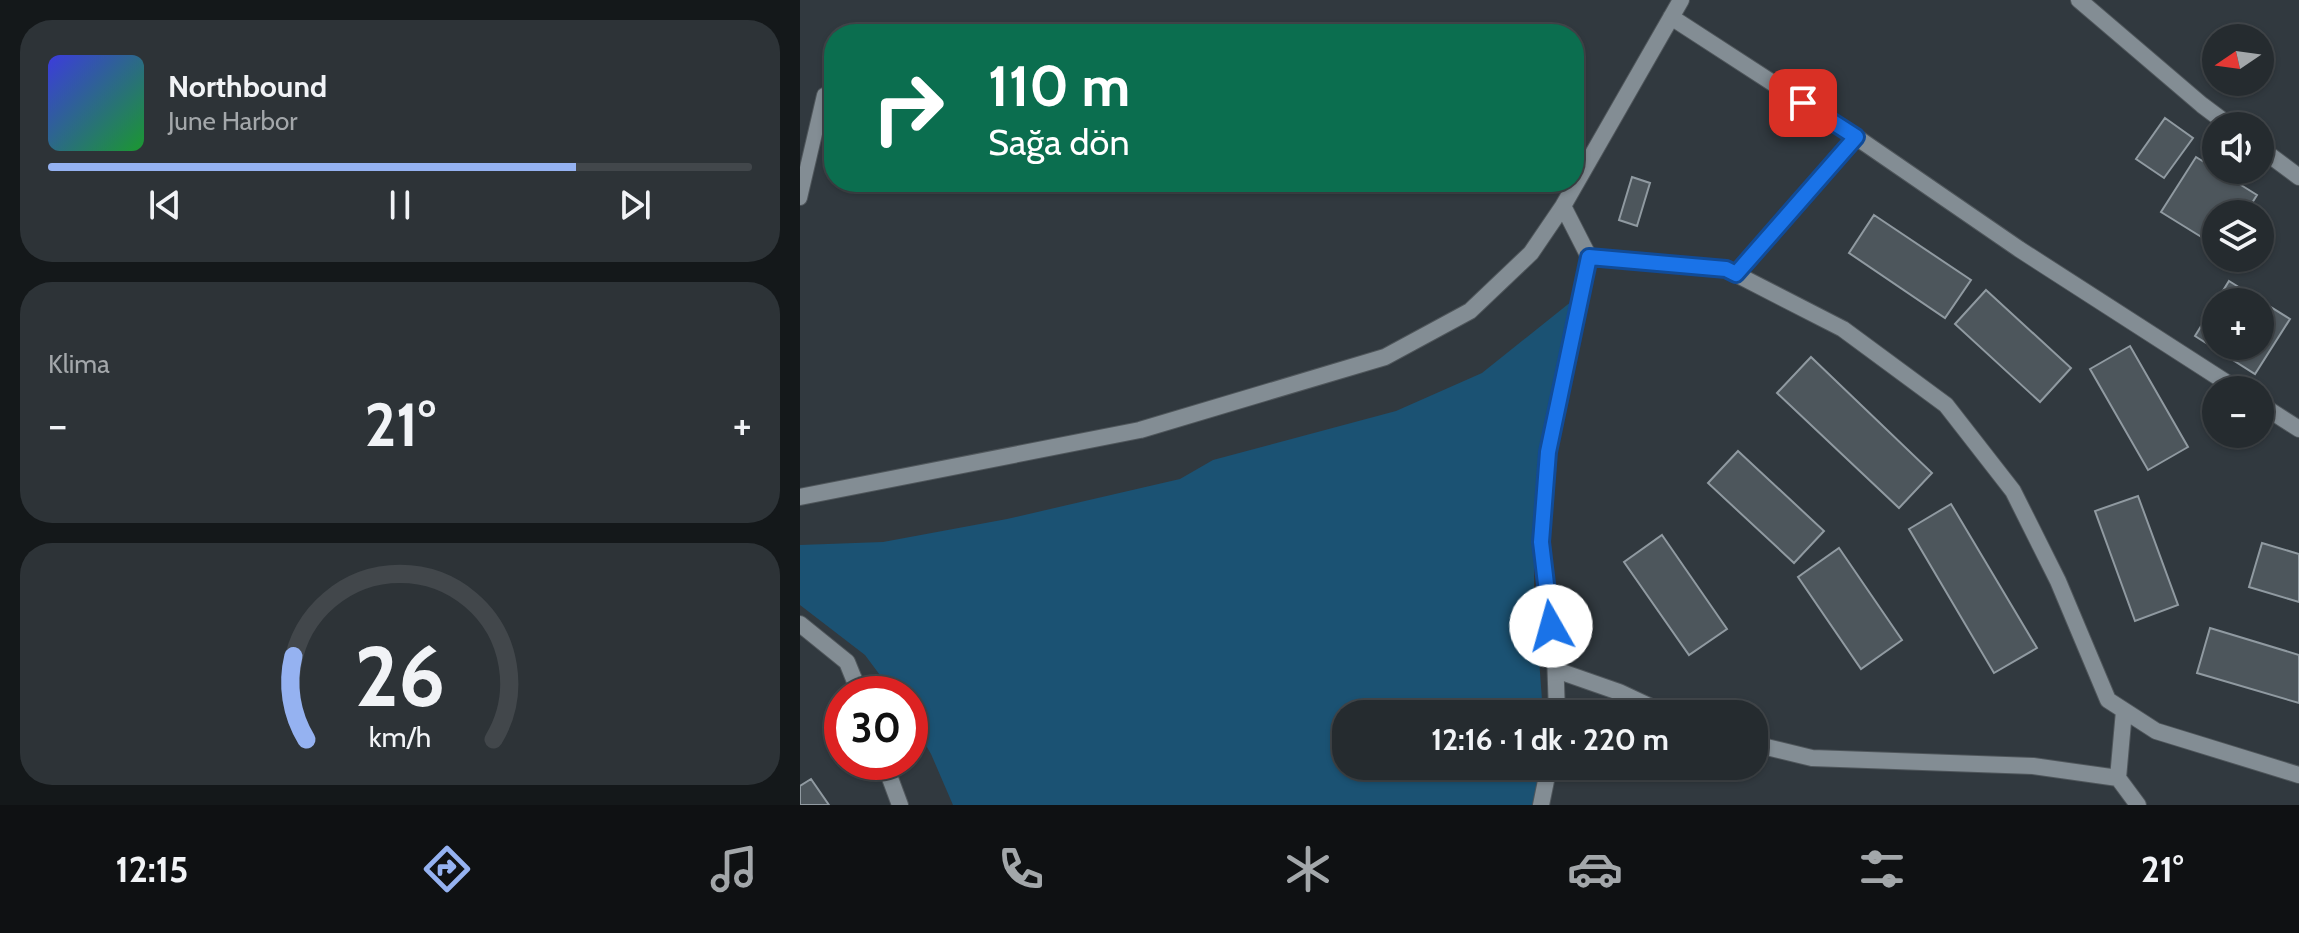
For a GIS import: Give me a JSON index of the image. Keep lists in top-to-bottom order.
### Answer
{
  "north": "left",
  "page": {
    "map_buttons": ["+", "−"],
    "turn": ["110 m", "Sağa dön"],
    "song": ["Northbound", "June Harbor"],
    "tile": "Klima",
    "heat": ["−", "21°", "+"],
    "limit": "30",
    "trip": "12:16 · 1 dk · 220 m",
    "tabs": ["12:15", "21°"],
    "gauge": ["26", "km/h"]
  }
}
